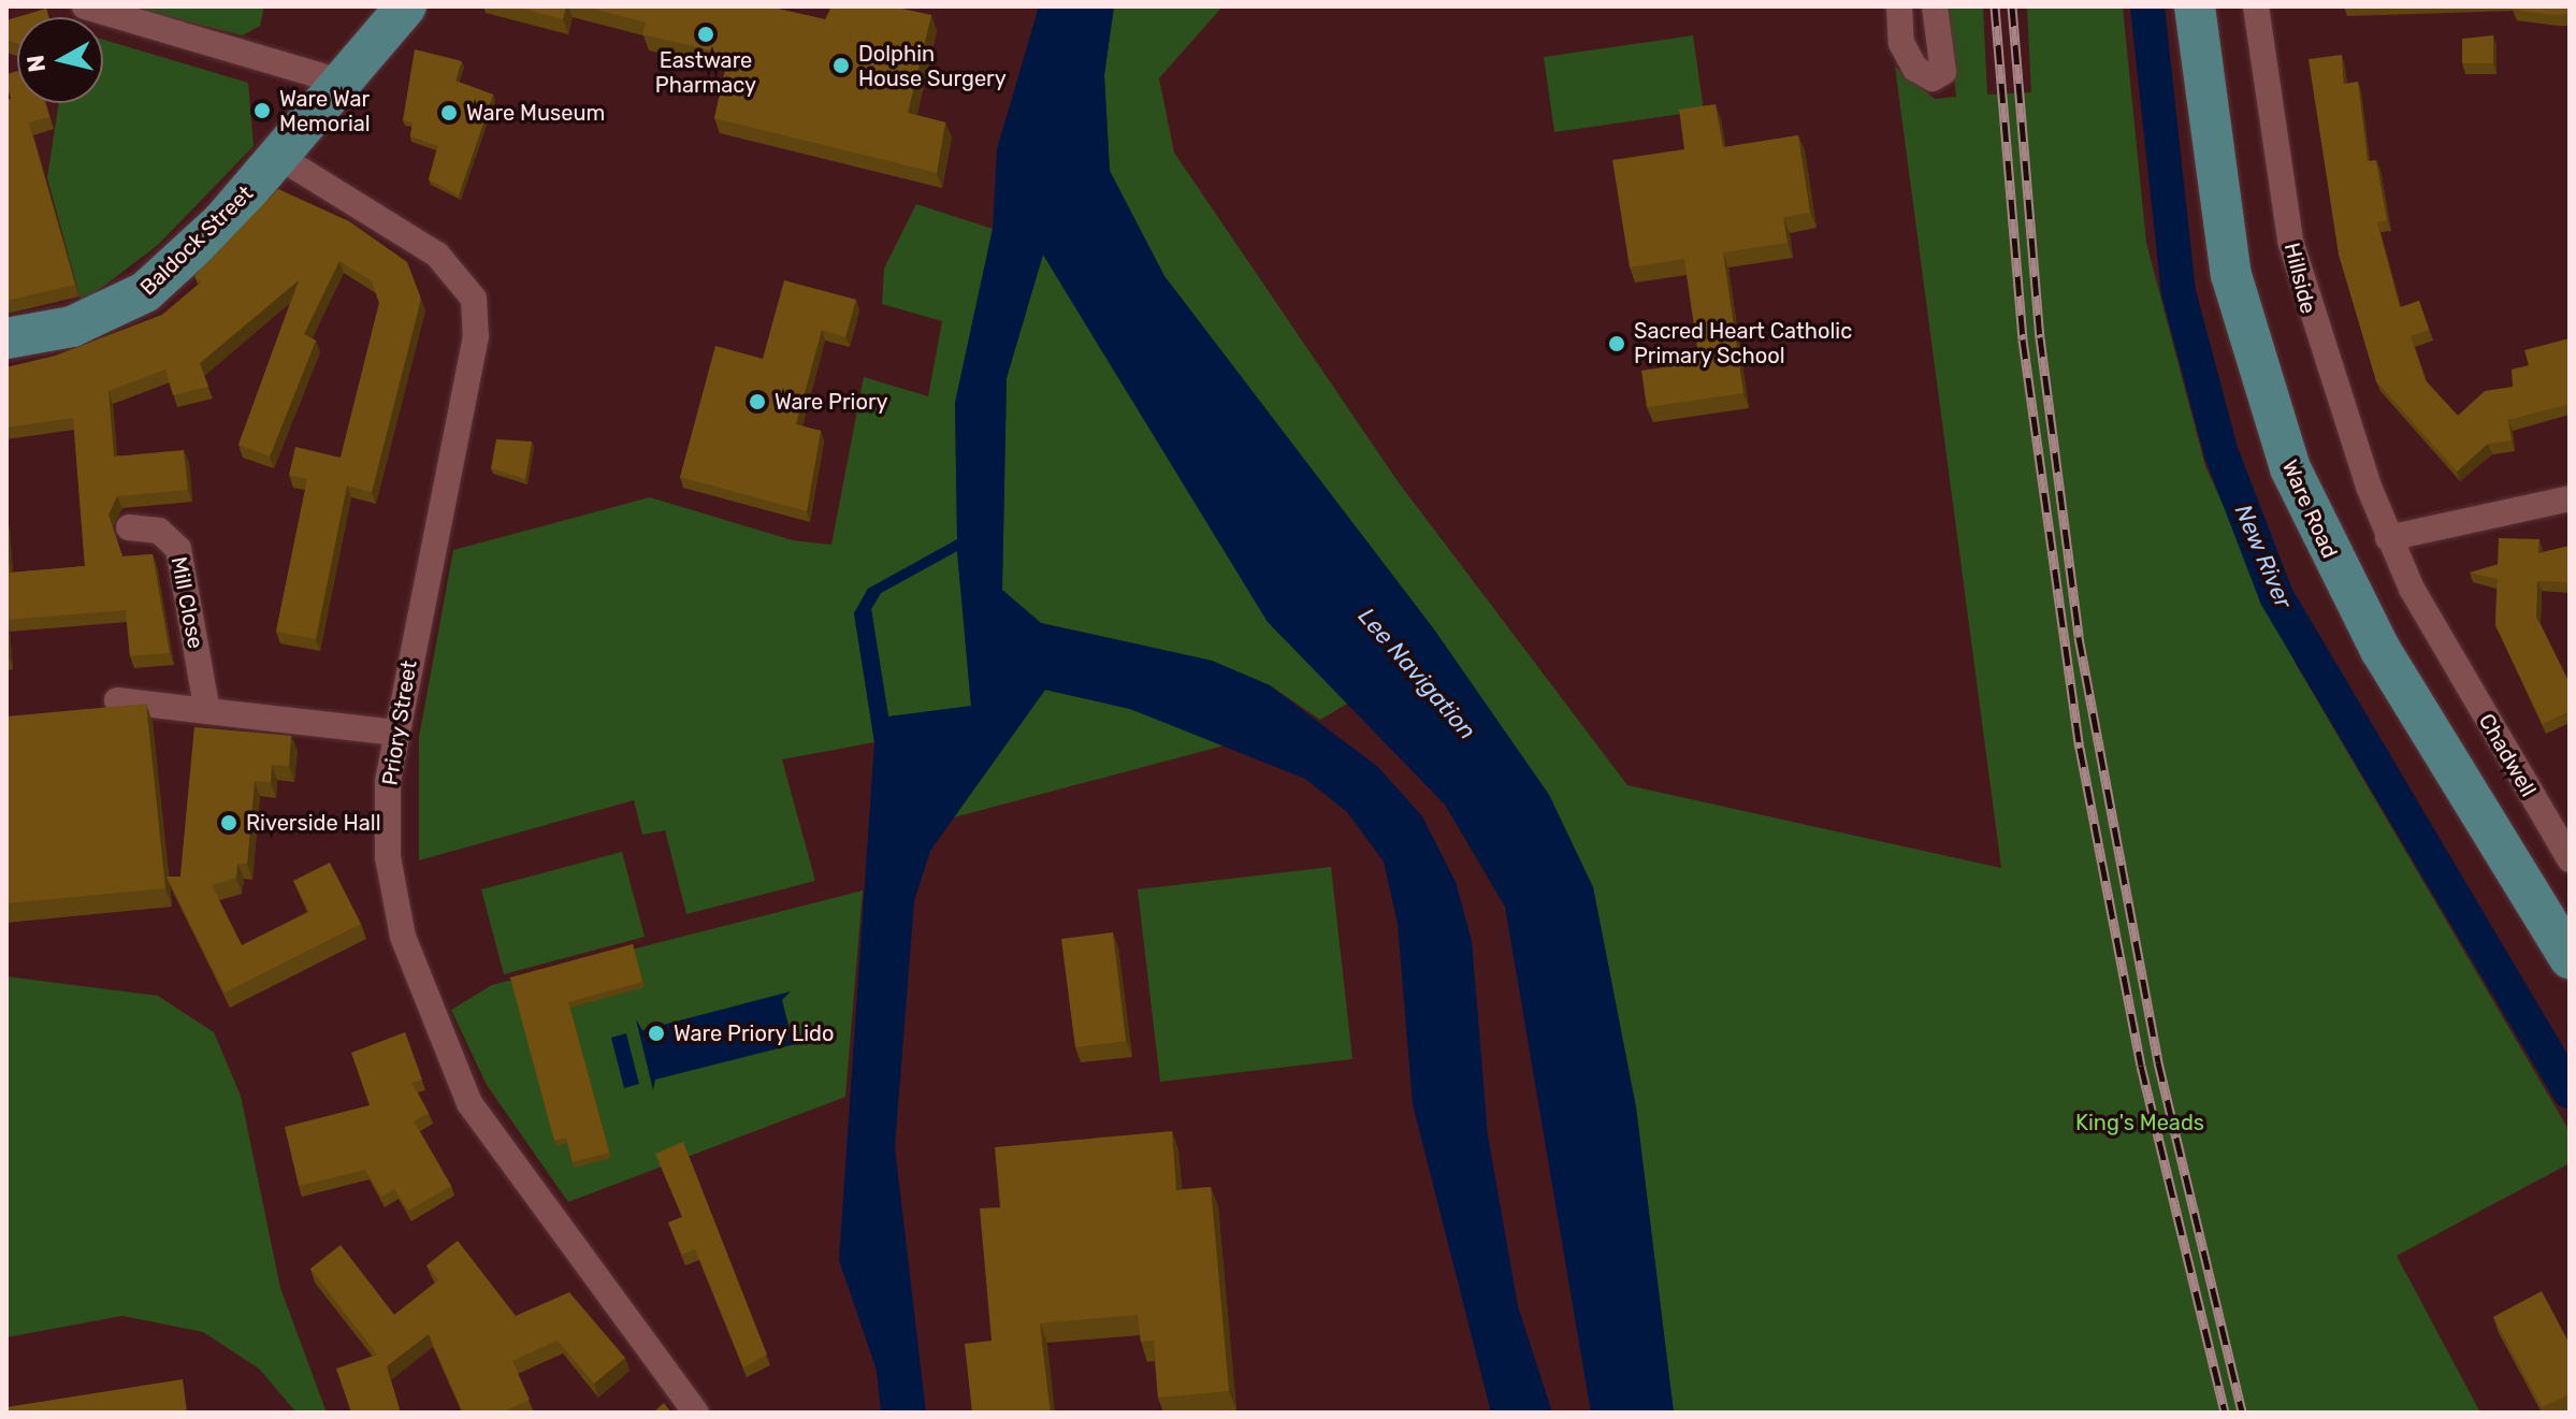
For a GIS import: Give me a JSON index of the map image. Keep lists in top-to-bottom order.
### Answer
{
  "streets": {
    "main road": ["Baldock Street", "Ware Road"],
    "street": [
      "Hillside",
      "Mill Close",
      "Priory Street",
      "Chadwell"
    ]
  },
  "crossings": [
    ["Baldock Street", "Priory Street"],
    ["Hillside", "Chadwell"]
  ],
  "water": ["New River", "Lee Navigation"],
  "parks": ["King's Meads"],
  "places": [
    "Eastware Pharmacy",
    "Dolphin House Surgery",
    "Ware War Memorial",
    "Ware Museum",
    "Sacred Heart Catholic Primary School",
    "Ware Priory",
    "Riverside Hall",
    "Ware Priory Lido"
  ],
  "north": "left"
}
